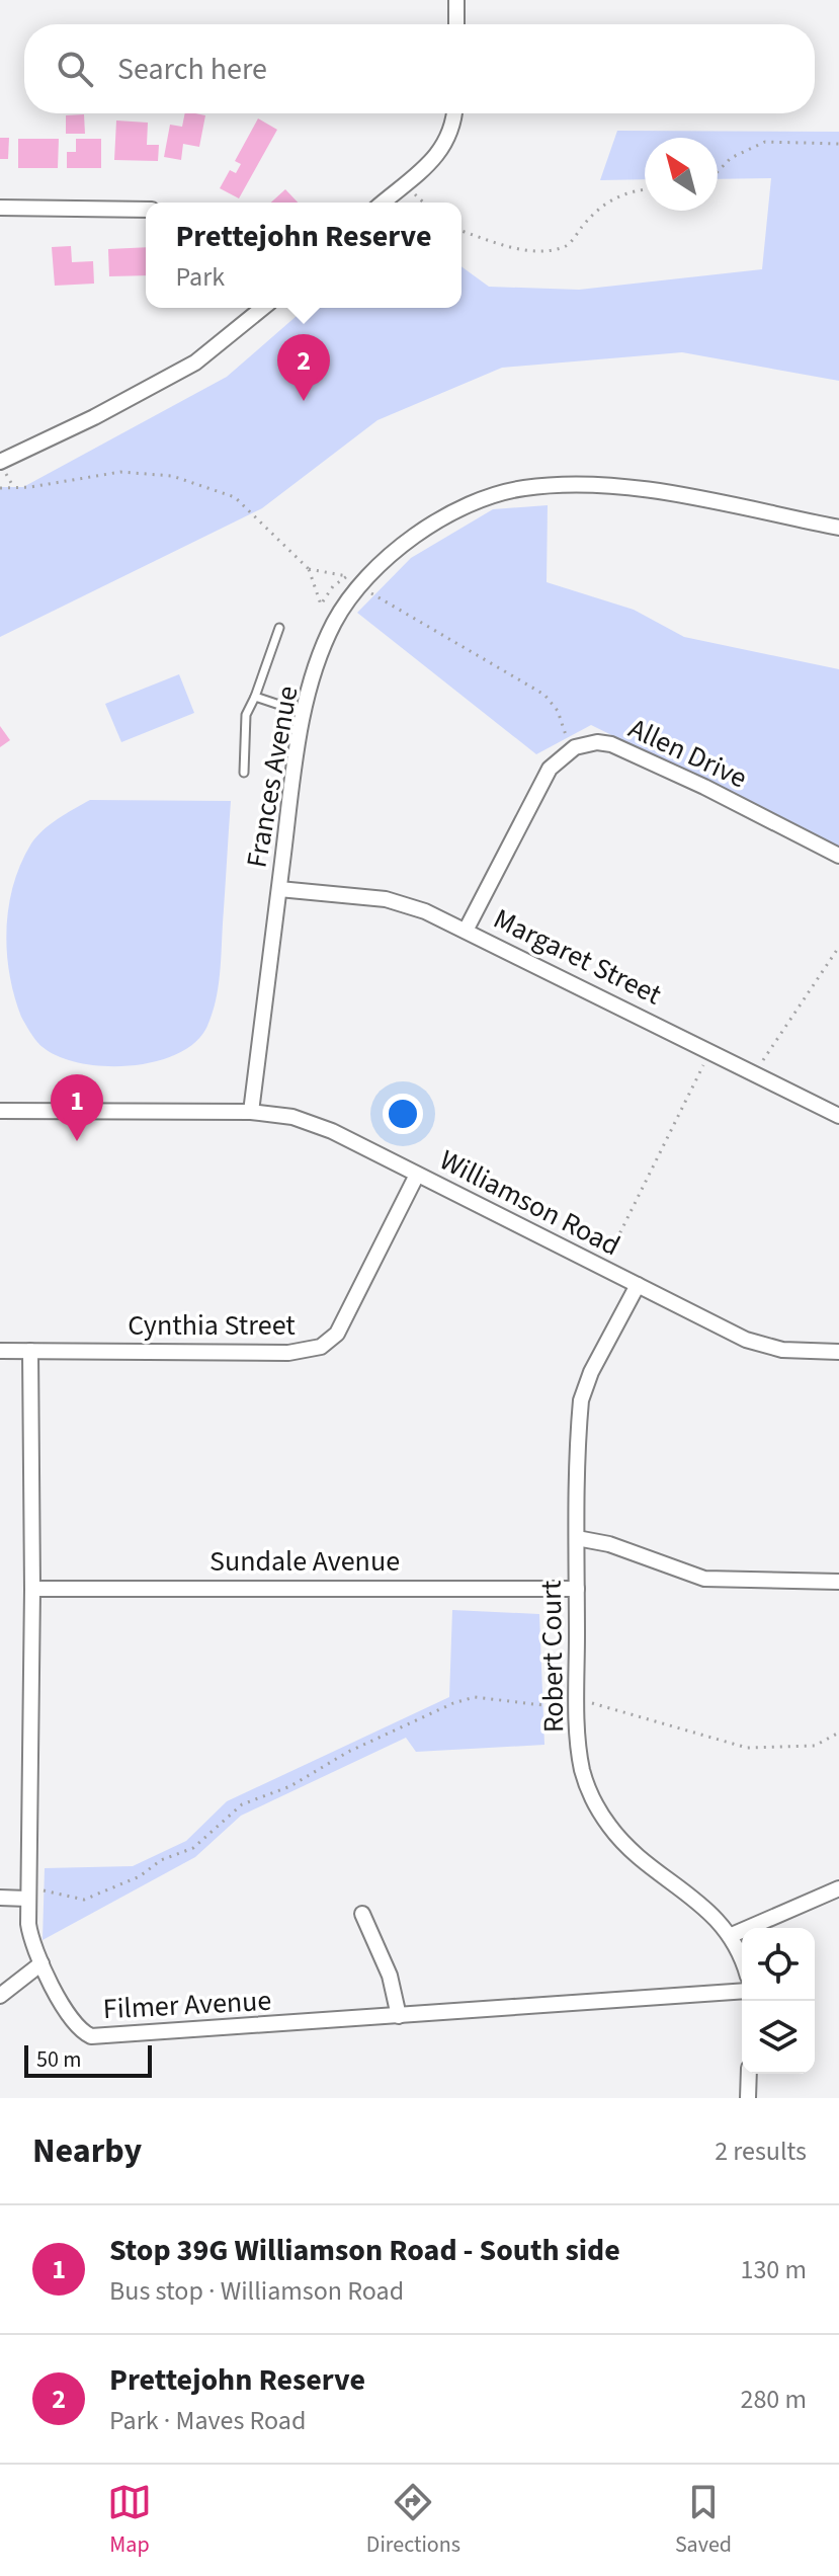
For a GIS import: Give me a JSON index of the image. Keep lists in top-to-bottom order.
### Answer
{
  "streets": {
    "street": [
      "Allen Drive",
      "Frances Avenue",
      "Margaret Street",
      "Williamson Road",
      "Cynthia Street",
      "Sundale Avenue",
      "Robert Court",
      "Filmer Avenue"
    ]
  },
  "crossings": [
    ["Allen Drive", "Margaret Street"],
    ["Frances Avenue", "Margaret Street"],
    ["Frances Avenue", "Williamson Road"],
    ["Williamson Road", "Cynthia Street"],
    ["Williamson Road", "Robert Court"],
    ["Cynthia Street", "Filmer Avenue"],
    ["Sundale Avenue", "Robert Court"],
    ["Sundale Avenue", "Filmer Avenue"]
  ],
  "scale_bar": "50 m",
  "north": "top left",
  "page": {
    "search": "Search here",
    "popup": ["Prettejohn Reserve", "Park"],
    "pins": ["2", "1"],
    "scale": "50 m",
    "heading": ["Nearby", "2 results"],
    "list": [
      {
        "mark": "1",
        "name": "Stop 39G Williamson Road - South side",
        "note": "Bus stop · Williamson Road",
        "value": "130 m"
      },
      {
        "mark": "2",
        "name": "Prettejohn Reserve",
        "note": "Park · Maves Road",
        "value": "280 m"
      }
    ],
    "nav": ["Map", "Directions", "Saved"]
  }
}
